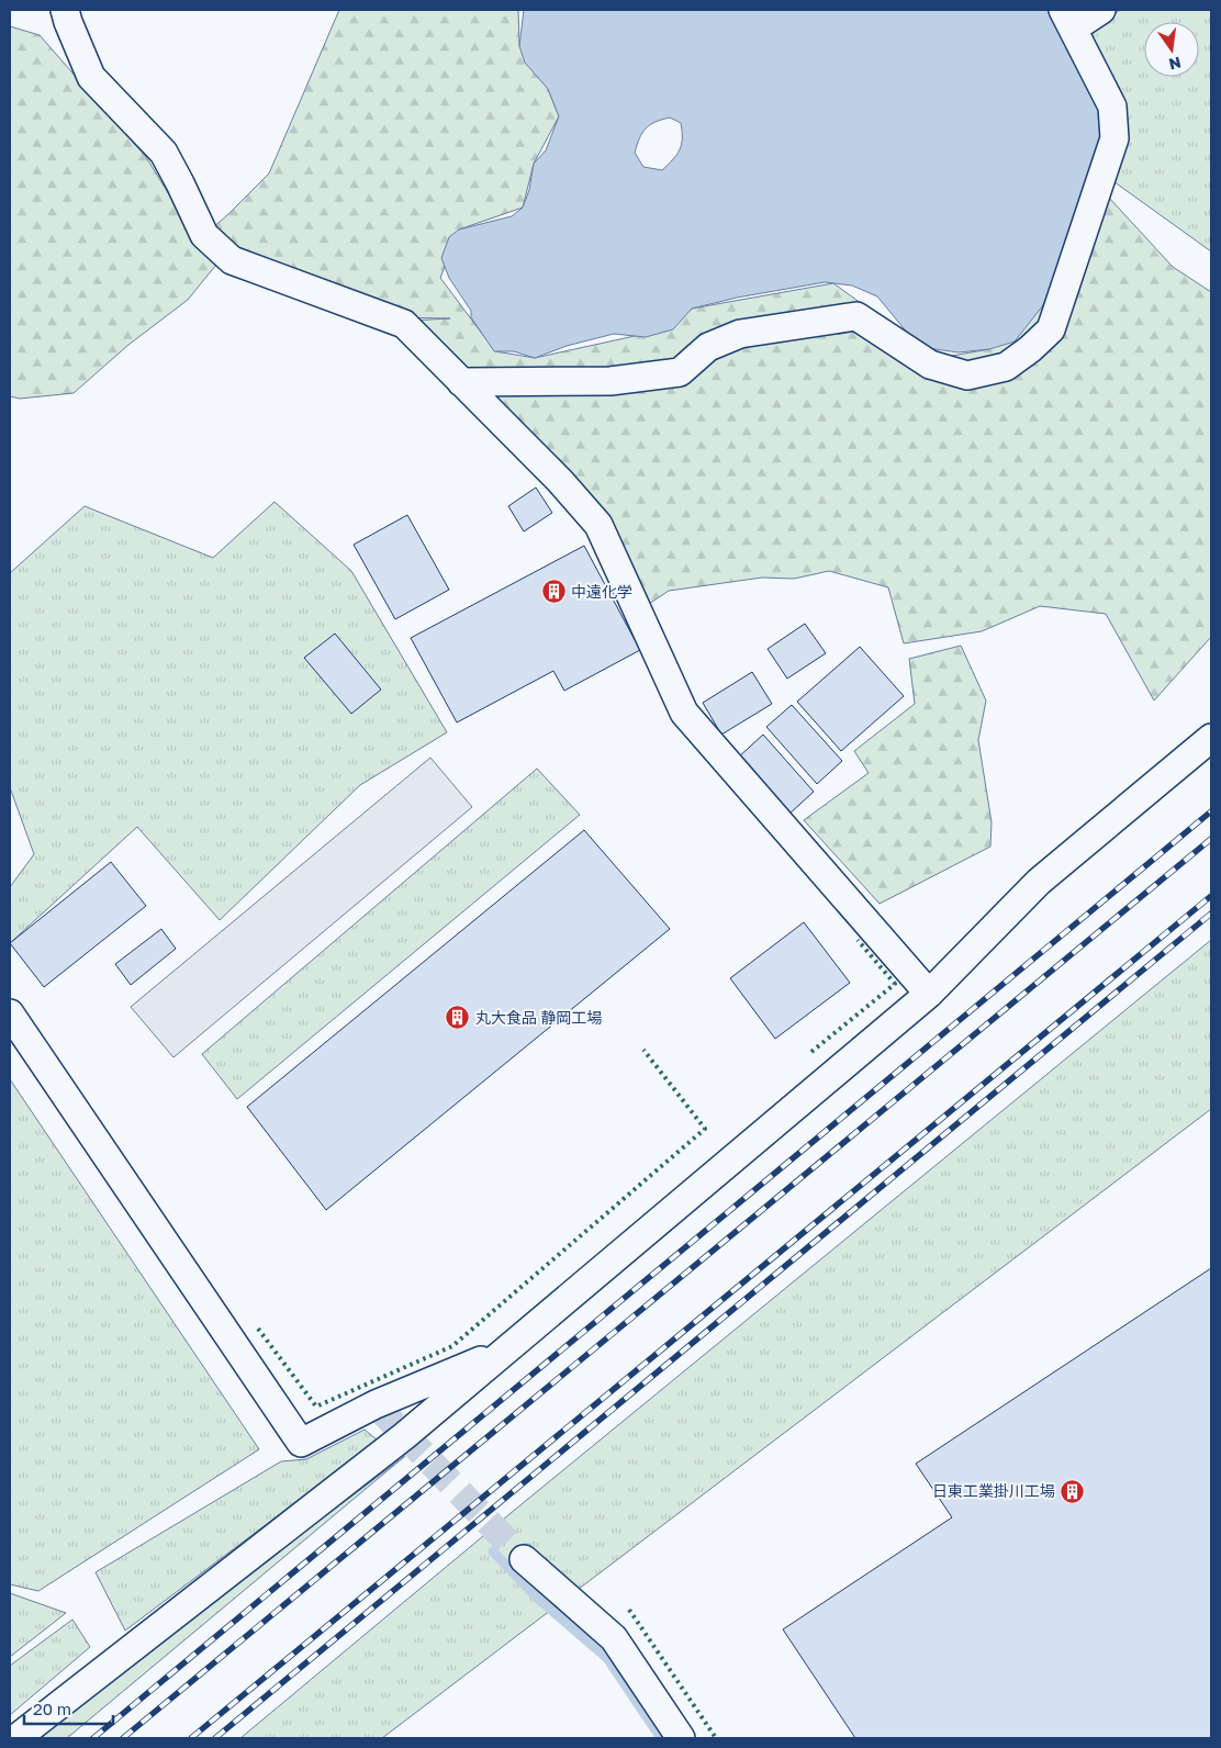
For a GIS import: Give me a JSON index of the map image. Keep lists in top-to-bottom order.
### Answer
{
  "places": {
    "building": ["中遠化学", "丸大食品 静岡工場", "日東工業掛川工場"]
  },
  "scale_bar": "20 m",
  "north": "bottom"
}
